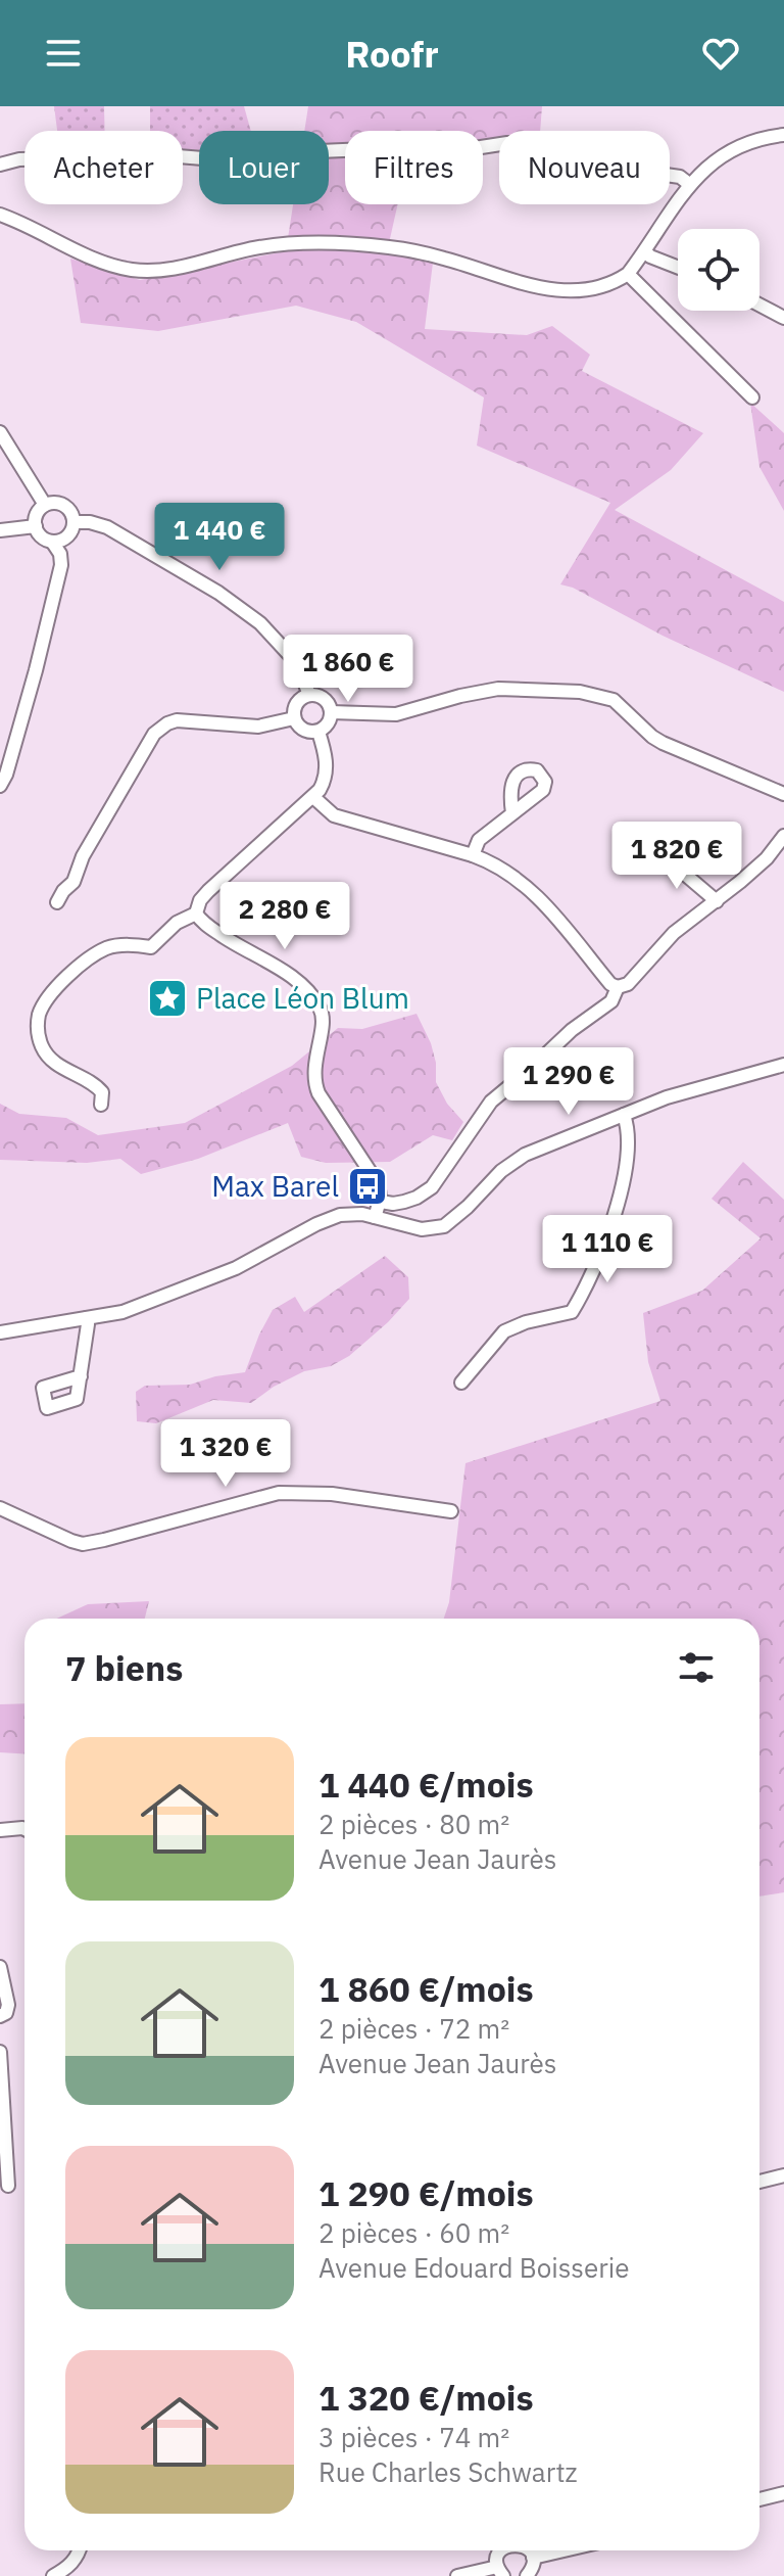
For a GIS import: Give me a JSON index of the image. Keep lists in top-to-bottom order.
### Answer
{
  "places": {
    "place": ["Place Léon Blum"],
    "bus stop": ["Max Barel"]
  },
  "page": {
    "header": "Roofr",
    "chip": [
      "Acheter",
      "Louer",
      "Filtres",
      "Nouveau"
    ],
    "price": [
      "1 440 €",
      "1 860 €",
      "1 820 €",
      "2 280 €",
      "1 290 €",
      "1 110 €",
      "1 320 €"
    ],
    "heading": "7 biens",
    "list": [
      {
        "name": "1 440 €/mois",
        "note": "2 pièces · 80 m² · Avenue Jean Jaurès"
      },
      {
        "name": "1 860 €/mois",
        "note": "2 pièces · 72 m² · Avenue Jean Jaurès"
      },
      {
        "name": "1 290 €/mois",
        "note": "2 pièces · 60 m² · Avenue Edouard Boisserie"
      },
      {
        "name": "1 320 €/mois",
        "note": "3 pièces · 74 m² · Rue Charles Schwartz"
      }
    ]
  }
}
